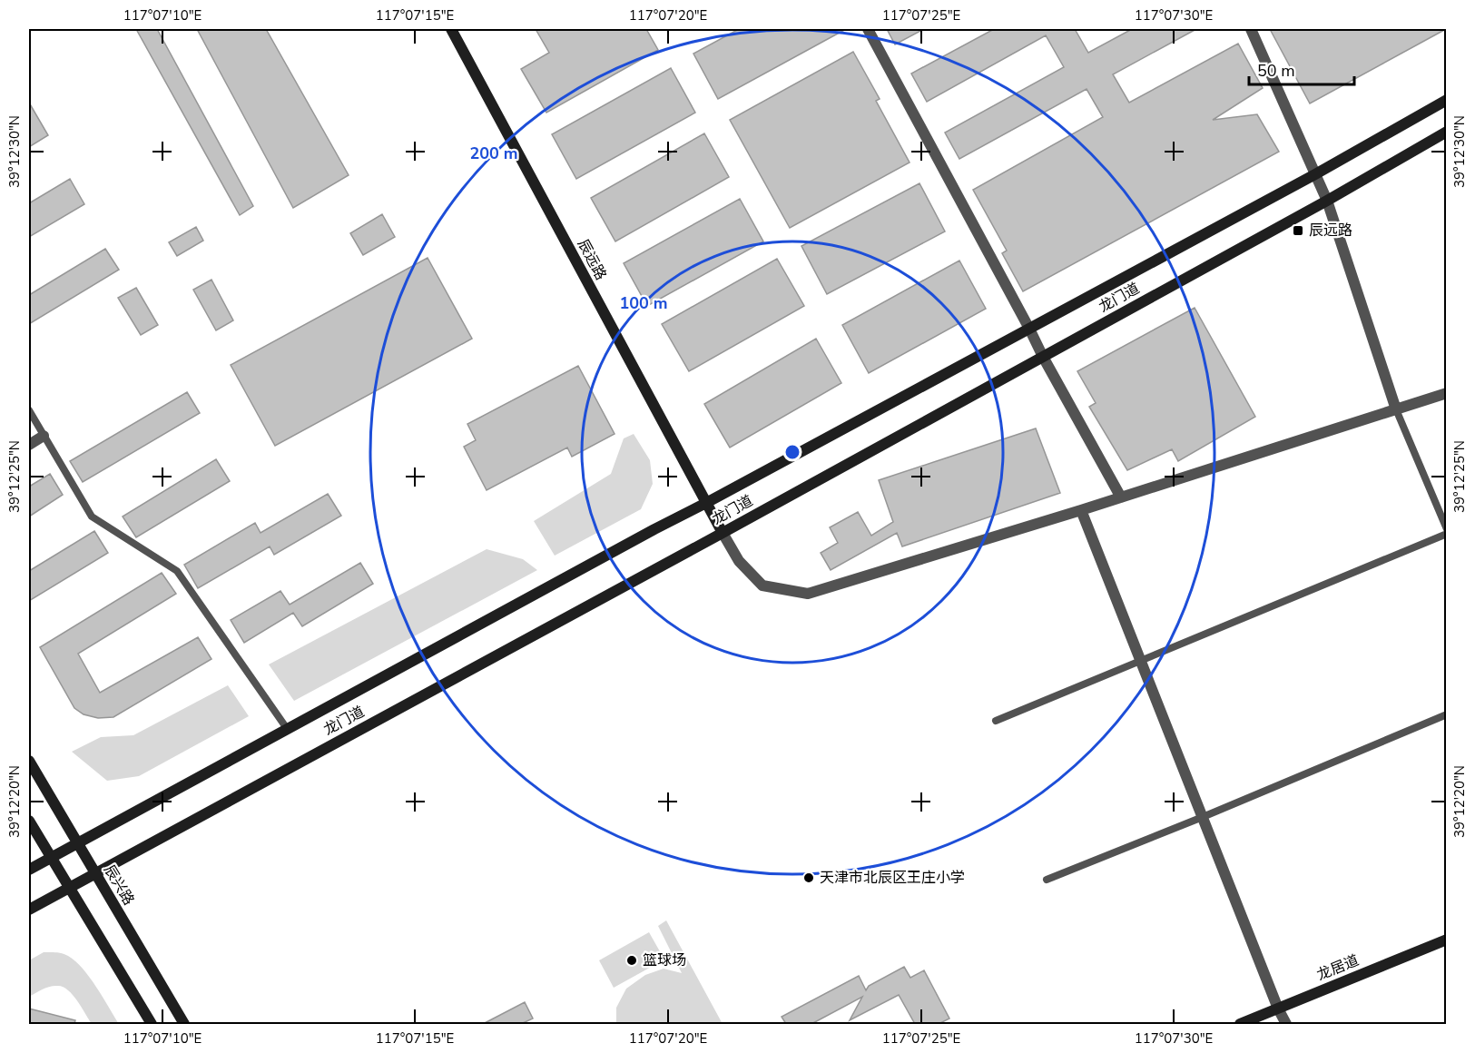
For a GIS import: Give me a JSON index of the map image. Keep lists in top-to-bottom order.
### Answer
{
  "streets": {
    "main road": [
      "辰远路",
      "龙门道",
      "辰兴路",
      "龙居道"
    ]
  },
  "crossings": [
    ["辰远路", "龙门道"],
    ["龙门道", "辰兴路"]
  ],
  "places": {
    "transit": ["辰远路"],
    "other": ["天津市北辰区王庄小学", "篮球场"]
  },
  "scale_bar": "50 m",
  "coordinates": [
    "117°07'10\"E",
    "117°07'15\"E",
    "117°07'20\"E",
    "117°07'25\"E",
    "117°07'30\"E",
    "39°12'30\"N",
    "39°12'25\"N",
    "39°12'20\"N"
  ],
  "rings": ["200 m", "100 m"]
}
